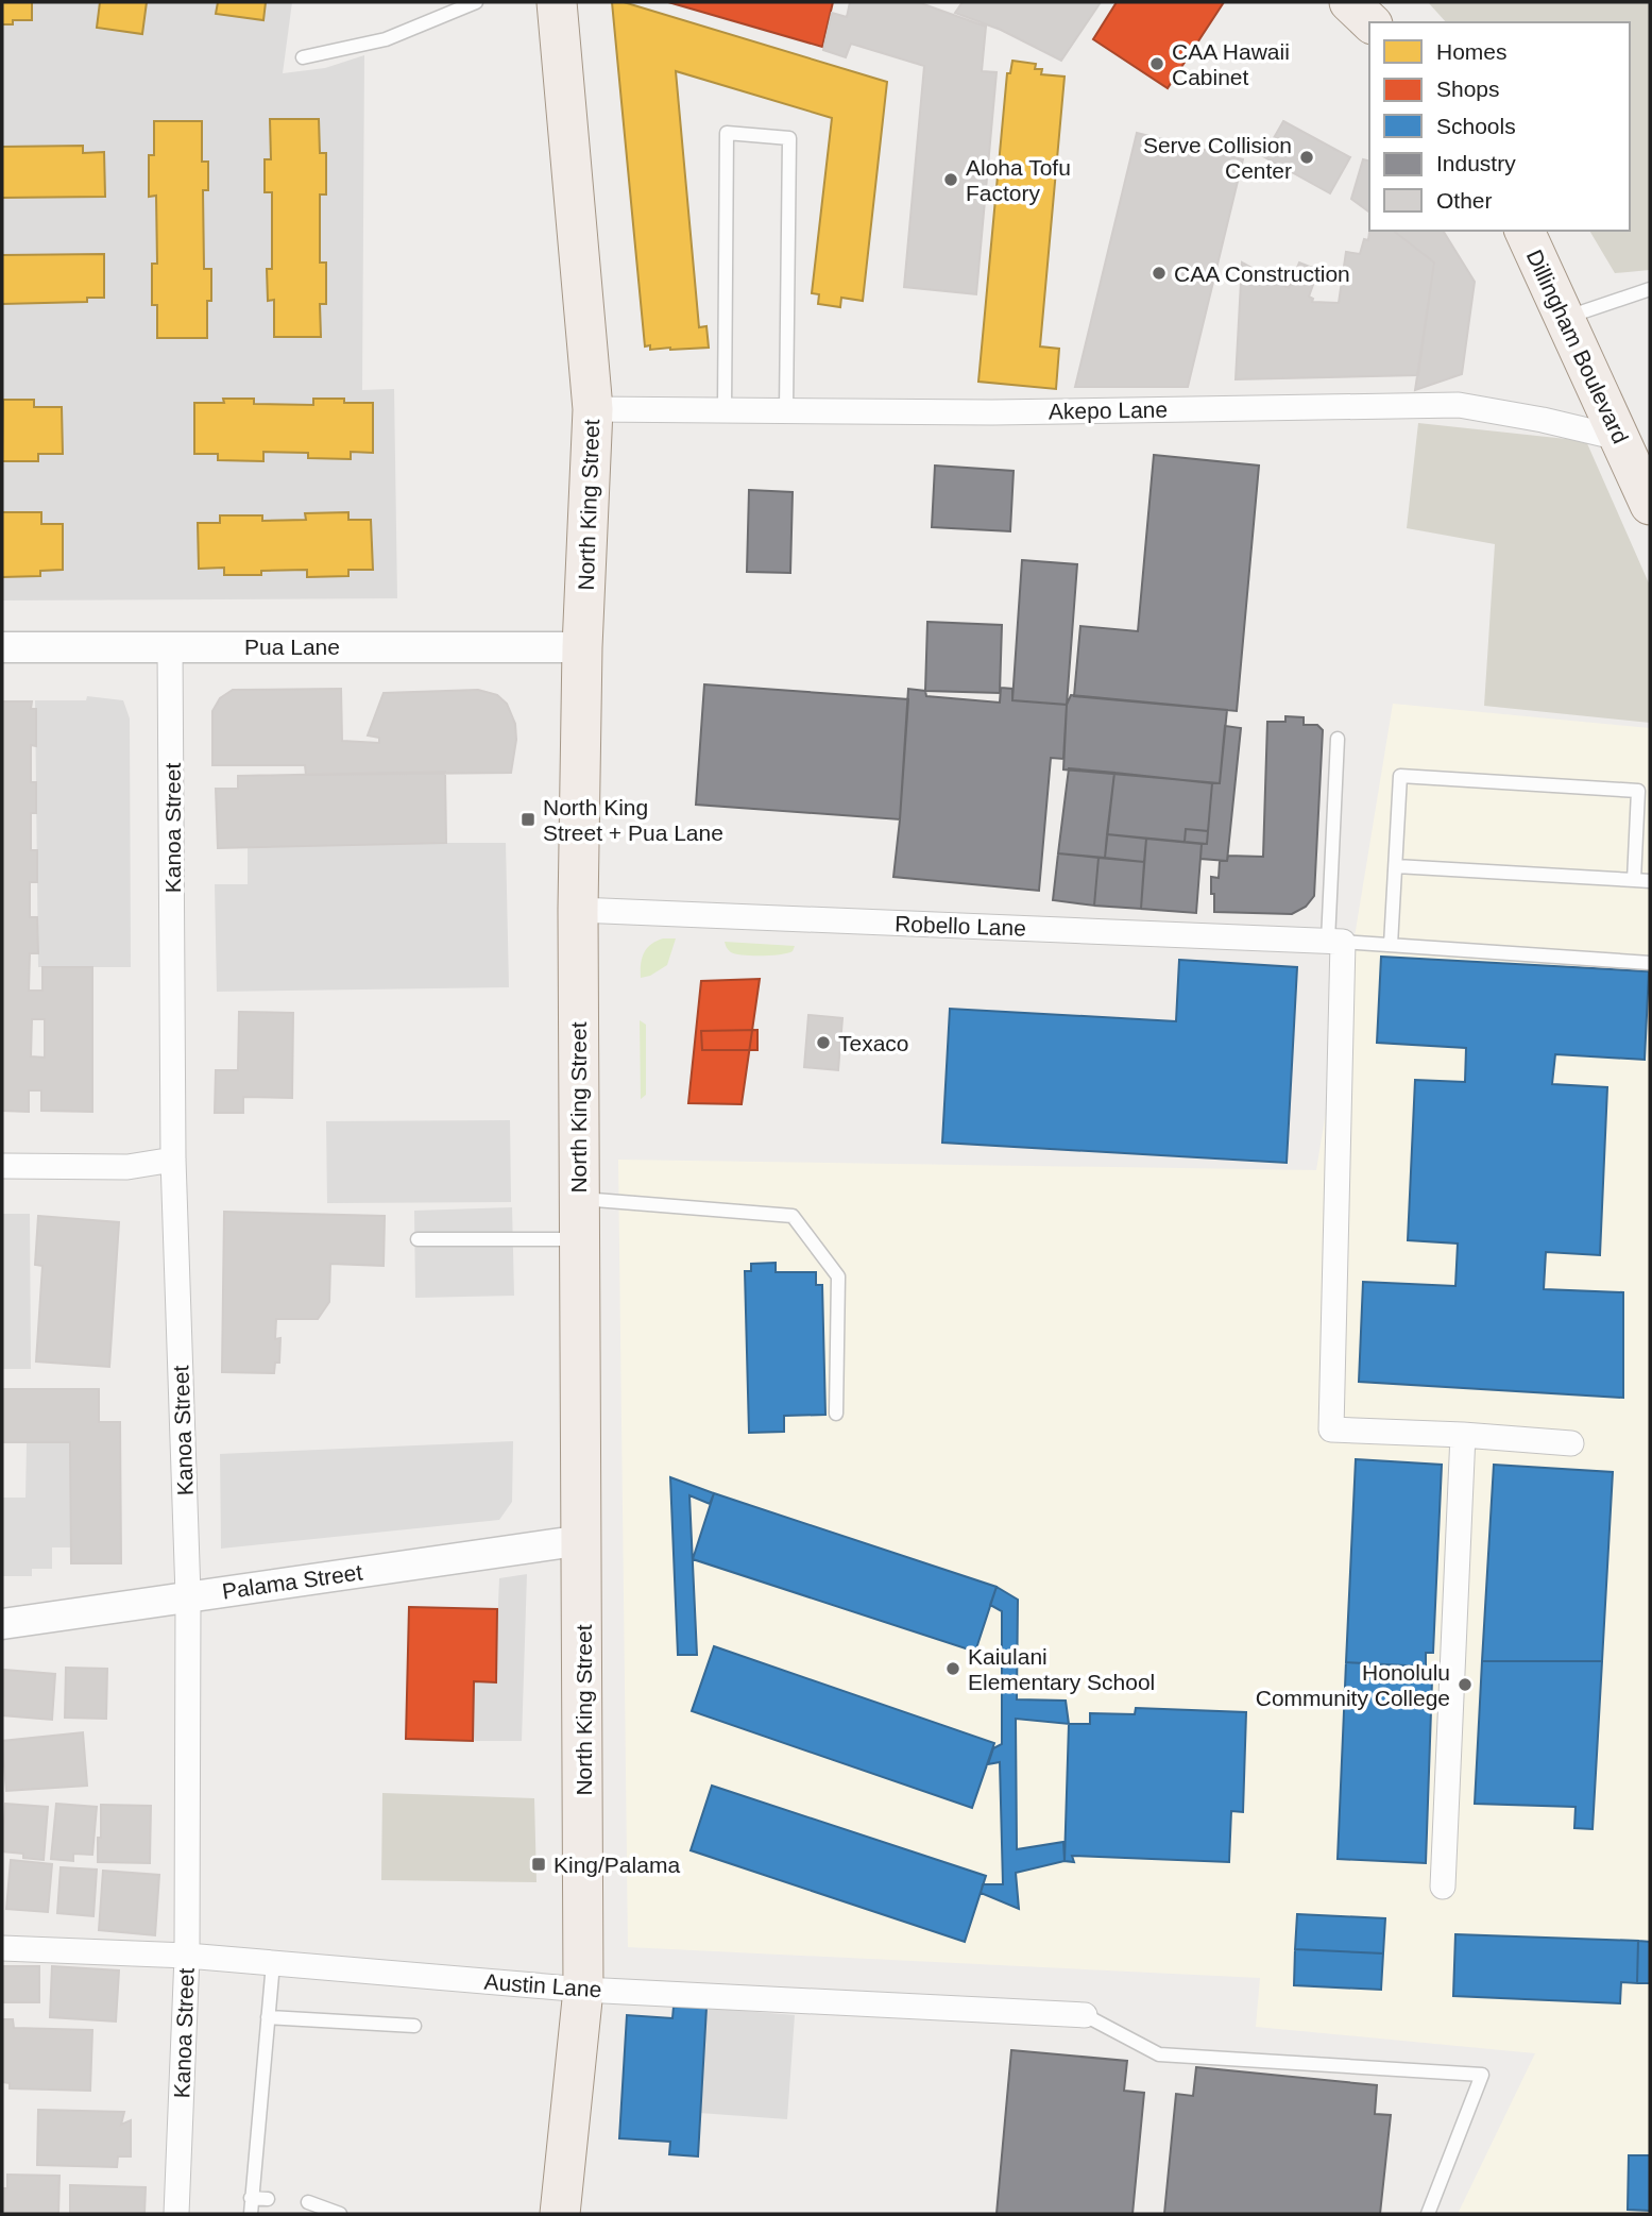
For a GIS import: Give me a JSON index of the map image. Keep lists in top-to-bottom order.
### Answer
{
  "streets": {
    "main road": ["Dillingham Boulevard", "North King Street"],
    "street": [
      "Akepo Lane",
      "Pua Lane",
      "Kanoa Street",
      "Robello Lane",
      "Palama Street",
      "Austin Lane"
    ]
  },
  "crossings": [
    ["Dillingham Boulevard", "Akepo Lane"],
    ["Akepo Lane", "North King Street"],
    ["North King Street", "Pua Lane"],
    ["North King Street", "Robello Lane"],
    ["North King Street", "Palama Street"],
    ["North King Street", "Austin Lane"],
    ["Pua Lane", "Kanoa Street"],
    ["Kanoa Street", "Palama Street"],
    ["Kanoa Street", "Austin Lane"]
  ],
  "places": {
    "other": [
      "CAA Hawaii Cabinet",
      "Serve Collision Center",
      "Aloha Tofu Factory",
      "CAA Construction",
      "Texaco",
      "Kaiulani Elementary School",
      "Honolulu Community College"
    ],
    "transit": ["North King Street + Pua Lane", "King/Palama"]
  },
  "legend": [
    "Homes",
    "Shops",
    "Schools",
    "Industry",
    "Other"
  ]
}
